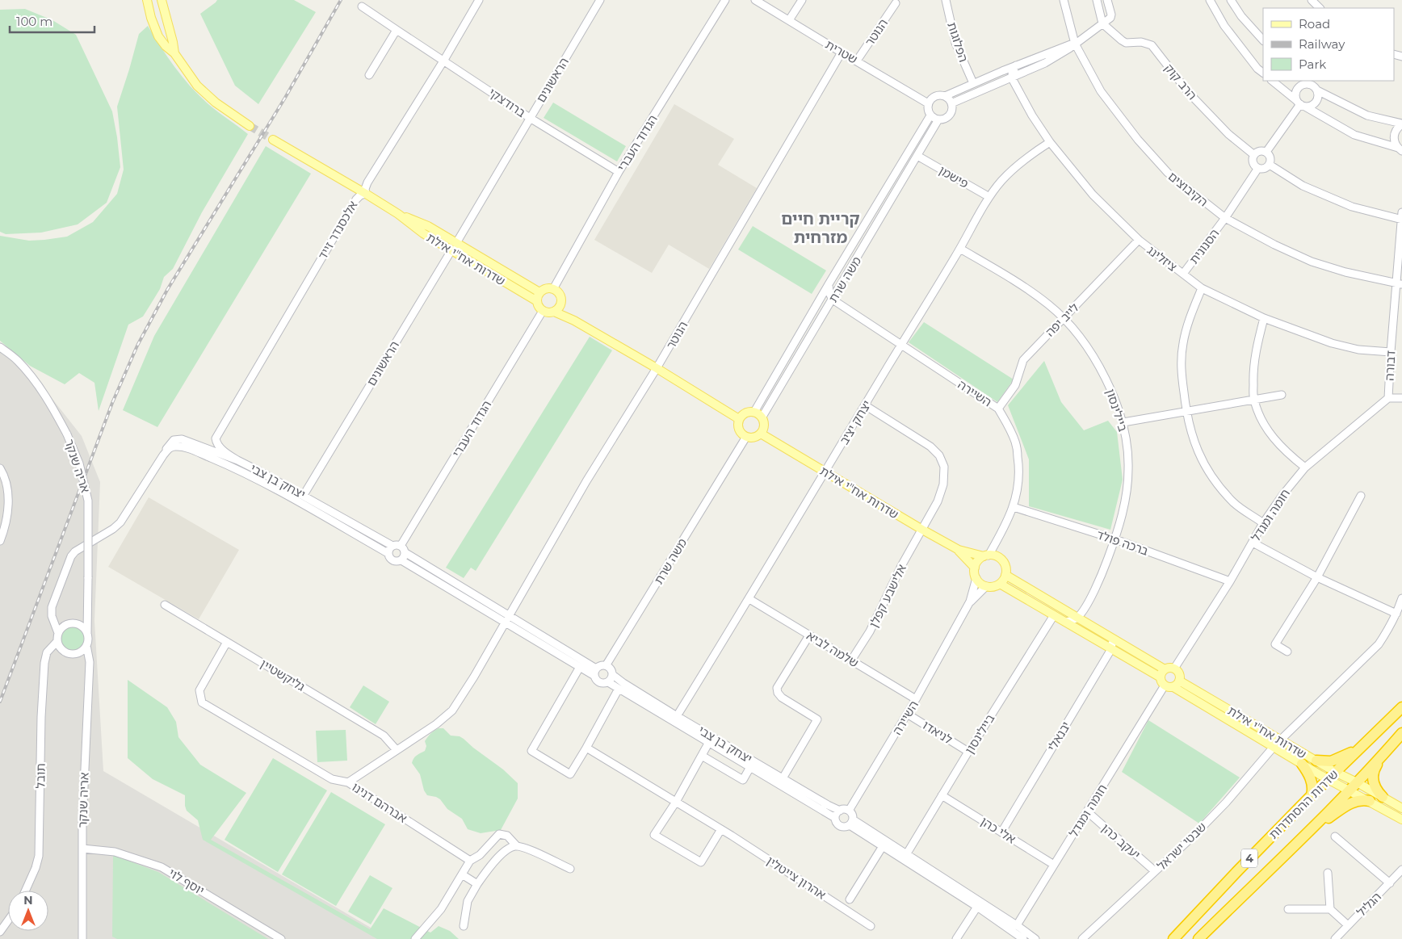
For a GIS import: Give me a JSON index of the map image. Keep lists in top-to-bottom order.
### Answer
{
  "streets": {
    "highway": ["שדרות ההסתדרות", "4"],
    "main road": ["שדרות אח\"י אילת"],
    "street": [
      "הנוטר",
      "הפלוגות",
      "שטרית",
      "הראשונים",
      "הרב קוק",
      "ברודצקי",
      "הגדוד העברי",
      "פישמן",
      "הקיבוצים",
      "אלכסנדר זייד",
      "הסנונית",
      "ציזלינג",
      "משה שרת",
      "לייב יפה",
      "דבורה",
      "השיירה",
      "ביילינסון",
      "יצחק יציב",
      "אריה שנקר",
      "יצחק בן צבי",
      "חומה ומגדל",
      "ברכה פולד",
      "אלישבע קפלן",
      "שלמה לביא",
      "גליקשטיין",
      "לניאדו",
      "יבנאלי",
      "תובל",
      "אברהם דנינו",
      "אלי כהן",
      "יעקב כהן",
      "שבטי ישראל",
      "אהרון צייטלין",
      "יוסף לוי",
      "הגליל"
    ]
  },
  "crossings": [
    ["הנוטר", "שטרית"],
    ["הנוטר", "אברהם דנינו"],
    ["שטרית", "משה שרת"],
    ["הראשונים", "ברודצקי"],
    ["הראשונים", "שדרות אח\"י אילת"],
    ["הראשונים", "יצחק בן צבי"],
    ["הרב קוק", "הסנונית"],
    ["ברודצקי", "הגדוד העברי"],
    ["ברודצקי", "אלכסנדר זייד"],
    ["הגדוד העברי", "שדרות אח\"י אילת"],
    ["הגדוד העברי", "יצחק בן צבי"],
    ["פישמן", "משה שרת"],
    ["פישמן", "יצחק יציב"],
    ["הקיבוצים", "הסנונית"],
    ["הקיבוצים", "דבורה"],
    ["אלכסנדר זייד", "שדרות אח\"י אילת"],
    ["אלכסנדר זייד", "יצחק בן צבי"],
    ["הסנונית", "ציזלינג"],
    ["ציזלינג", "לייב יפה"],
    ["ציזלינג", "דבורה"],
    ["ציזלינג", "יצחק יציב"],
    ["שדרות אח\"י אילת", "משה שרת"],
    ["שדרות אח\"י אילת", "השיירה"],
    ["שדרות אח\"י אילת", "יצחק יציב"],
    ["שדרות אח\"י אילת", "חומה ומגדל"],
    ["שדרות אח\"י אילת", "אלישבע קפלן"],
    ["שדרות אח\"י אילת", "שדרות ההסתדרות"],
    ["שדרות אח\"י אילת", "שבטי ישראל"],
    ["משה שרת", "השיירה"],
    ["משה שרת", "יצחק בן צבי"],
    ["לייב יפה", "השיירה"],
    ["לייב יפה", "ביילינסון"],
    ["דבורה", "חומה ומגדל"],
    ["השיירה", "יצחק יציב"],
    ["השיירה", "יצחק בן צבי"],
    ["השיירה", "ברכה פולד"],
    ["השיירה", "שלמה לביא"],
    ["השיירה", "לניאדו"],
    ["ביילינסון", "יצחק יציב"],
    ["ביילינסון", "ברכה פולד"],
    ["ביילינסון", "לניאדו"],
    ["ביילינסון", "אלי כהן"],
    ["יצחק יציב", "יצחק בן צבי"],
    ["יצחק יציב", "אלישבע קפלן"],
    ["יצחק יציב", "שלמה לביא"],
    ["אריה שנקר", "יוסף לוי"],
    ["חומה ומגדל", "ברכה פולד"],
    ["חומה ומגדל", "אלי כהן"],
    ["חומה ומגדל", "יעקב כהן"],
    ["אלישבע קפלן", "שלמה לביא"],
    ["גליקשטיין", "אברהם דנינו"],
    ["יבנאלי", "אלי כהן"],
    ["יעקב כהן", "שבטי ישראל"]
  ],
  "districts": ["קריית חיים מזרחית"],
  "legend": ["Road", "Railway", "Park"],
  "scale_bar": "100 m",
  "north": "top"
}
